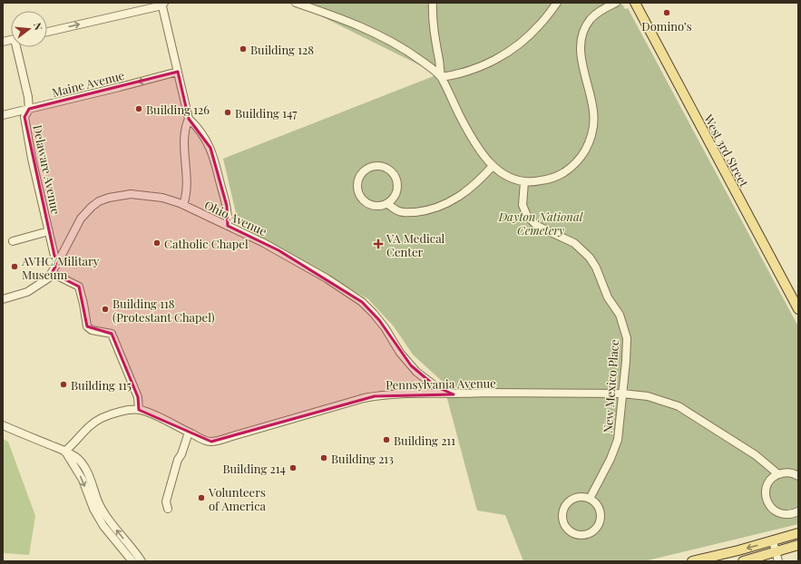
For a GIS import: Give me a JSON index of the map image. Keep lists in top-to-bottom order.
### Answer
{
  "streets": {
    "main road": ["West 3rd Street"],
    "street": [
      "Maine Avenue",
      "Delaware Avenue",
      "Ohio Avenue",
      "Pennsylvania Avenue",
      "New Mexico Place"
    ]
  },
  "crossings": [
    ["Maine Avenue", "Delaware Avenue"],
    ["Delaware Avenue", "Ohio Avenue"],
    ["Ohio Avenue", "Pennsylvania Avenue"],
    ["Pennsylvania Avenue", "New Mexico Place"]
  ],
  "one_way": ["Maine Avenue"],
  "parks": ["Dayton National Cemetery"],
  "places": {
    "other": [
      "Domino’s",
      "Building 128",
      "Building 126",
      "Building 147",
      "Catholic Chapel",
      "AVHC/Military Museum",
      "Building 118 (Protestant Chapel)",
      "Building 115",
      "Building 211",
      "Building 213",
      "Building 214",
      "Volunteers of America"
    ],
    "health": ["VA Medical Center"]
  },
  "north": "right"
}
